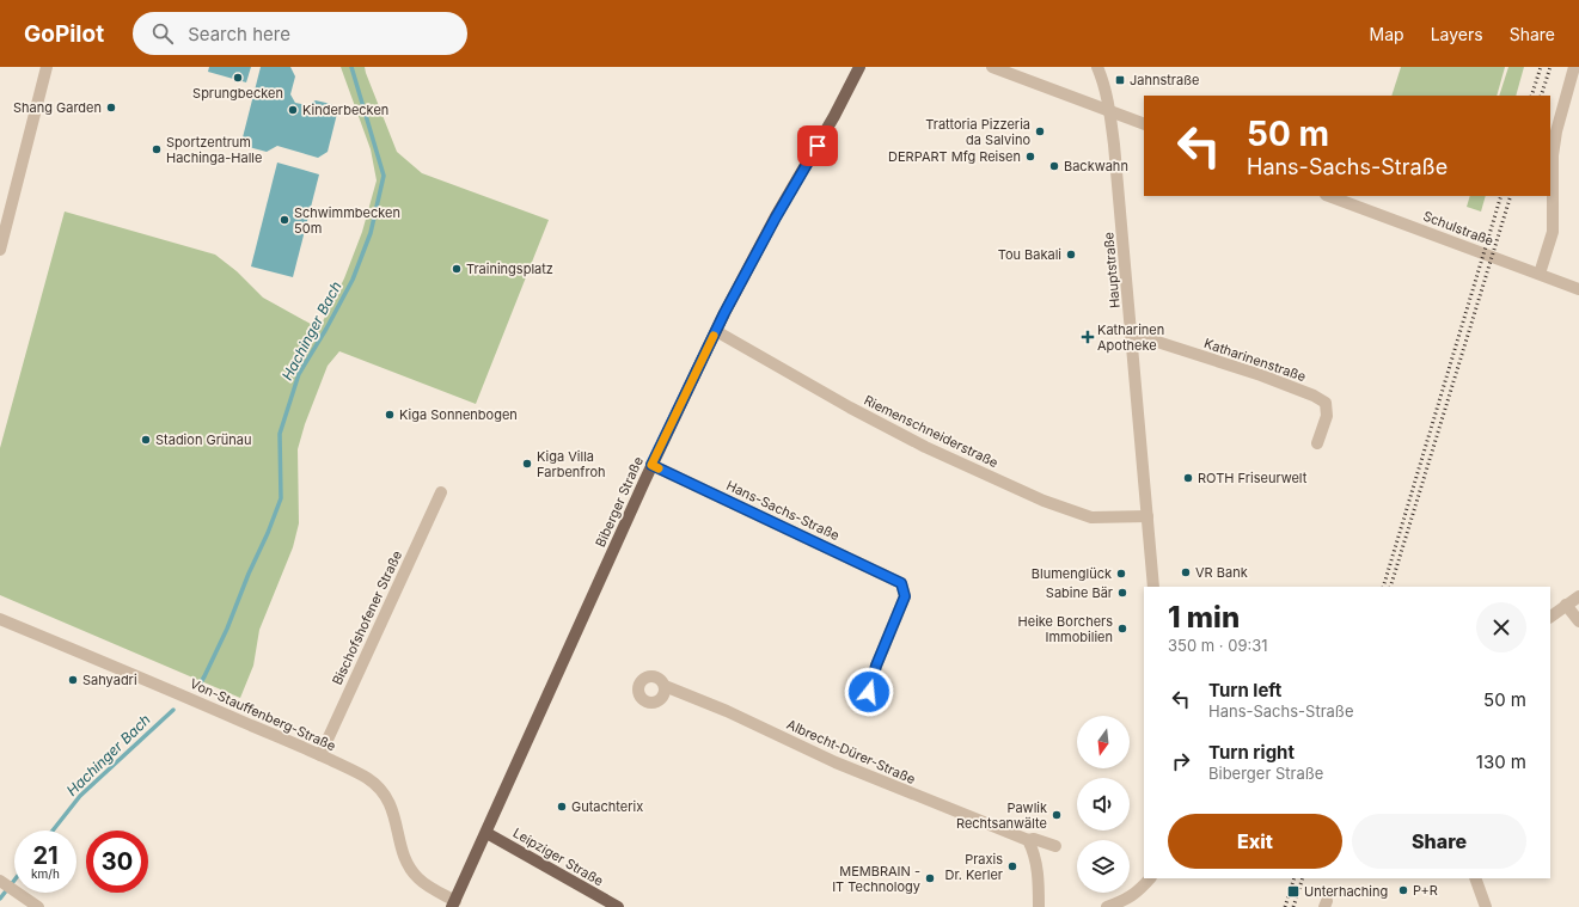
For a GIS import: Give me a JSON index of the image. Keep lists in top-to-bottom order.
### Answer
{
  "streets": {
    "main road": ["Biberger Straße", "Leipziger Straße"],
    "street": [
      "Schulstraße",
      "Hauptstraße",
      "Katharinenstraße",
      "Riemenschneiderstraße",
      "Hans-Sachs-Straße",
      "Bischofshofener Straße",
      "Von-Stauffenberg-Straße",
      "Albrecht-Dürer-Straße"
    ]
  },
  "crossings": [
    ["Hauptstraße", "Katharinenstraße"],
    ["Hauptstraße", "Riemenschneiderstraße"],
    ["Riemenschneiderstraße", "Biberger Straße"],
    ["Biberger Straße", "Hans-Sachs-Straße"],
    ["Biberger Straße", "Von-Stauffenberg-Straße"],
    ["Biberger Straße", "Leipziger Straße"],
    ["Bischofshofener Straße", "Von-Stauffenberg-Straße"]
  ],
  "water": ["Hachinger Bach"],
  "places": {
    "other": [
      "Sprungbecken",
      "Shang Garden",
      "Kinderbecken",
      "Trattoria Pizzeria da Salvino",
      "Sportzentrum Hachinga-Halle",
      "DERPART Mfg Reisen",
      "Backwahn",
      "Schwimmbecken 50m",
      "Tou Bakali",
      "Trainingsplatz",
      "Kiga Sonnenbogen",
      "Stadion Grünau",
      "Kiga Villa Farbenfroh",
      "ROTH Friseurwelt",
      "VR Bank",
      "Blumenglück",
      "Sabine Bär",
      "Heike Borchers Immobilien",
      "Sahyadri",
      "Gutachterix",
      "Pawlik Rechtsanwälte",
      "Praxis Dr. Kerler",
      "MEMBRAIN - IT Technology",
      "P+R"
    ],
    "transit": ["Jahnstraße", "Unterhaching"],
    "health": ["Katharinen Apotheke"]
  },
  "north": "bottom",
  "page": {
    "header": "GoPilot",
    "search": "Search here",
    "nav": ["Map", "Layers", "Share"],
    "turn": ["50 m", "Hans-Sachs-Straße"],
    "heading": ["1 min", "350 m · 09:31"],
    "list": [
      {
        "name": "Turn left",
        "note": "Hans-Sachs-Straße",
        "value": "50 m"
      },
      {
        "name": "Turn right",
        "note": "Biberger Straße",
        "value": "130 m"
      }
    ],
    "buttons": ["Exit", "Share"],
    "speed": "21 km/h",
    "limit": "30"
  }
}
